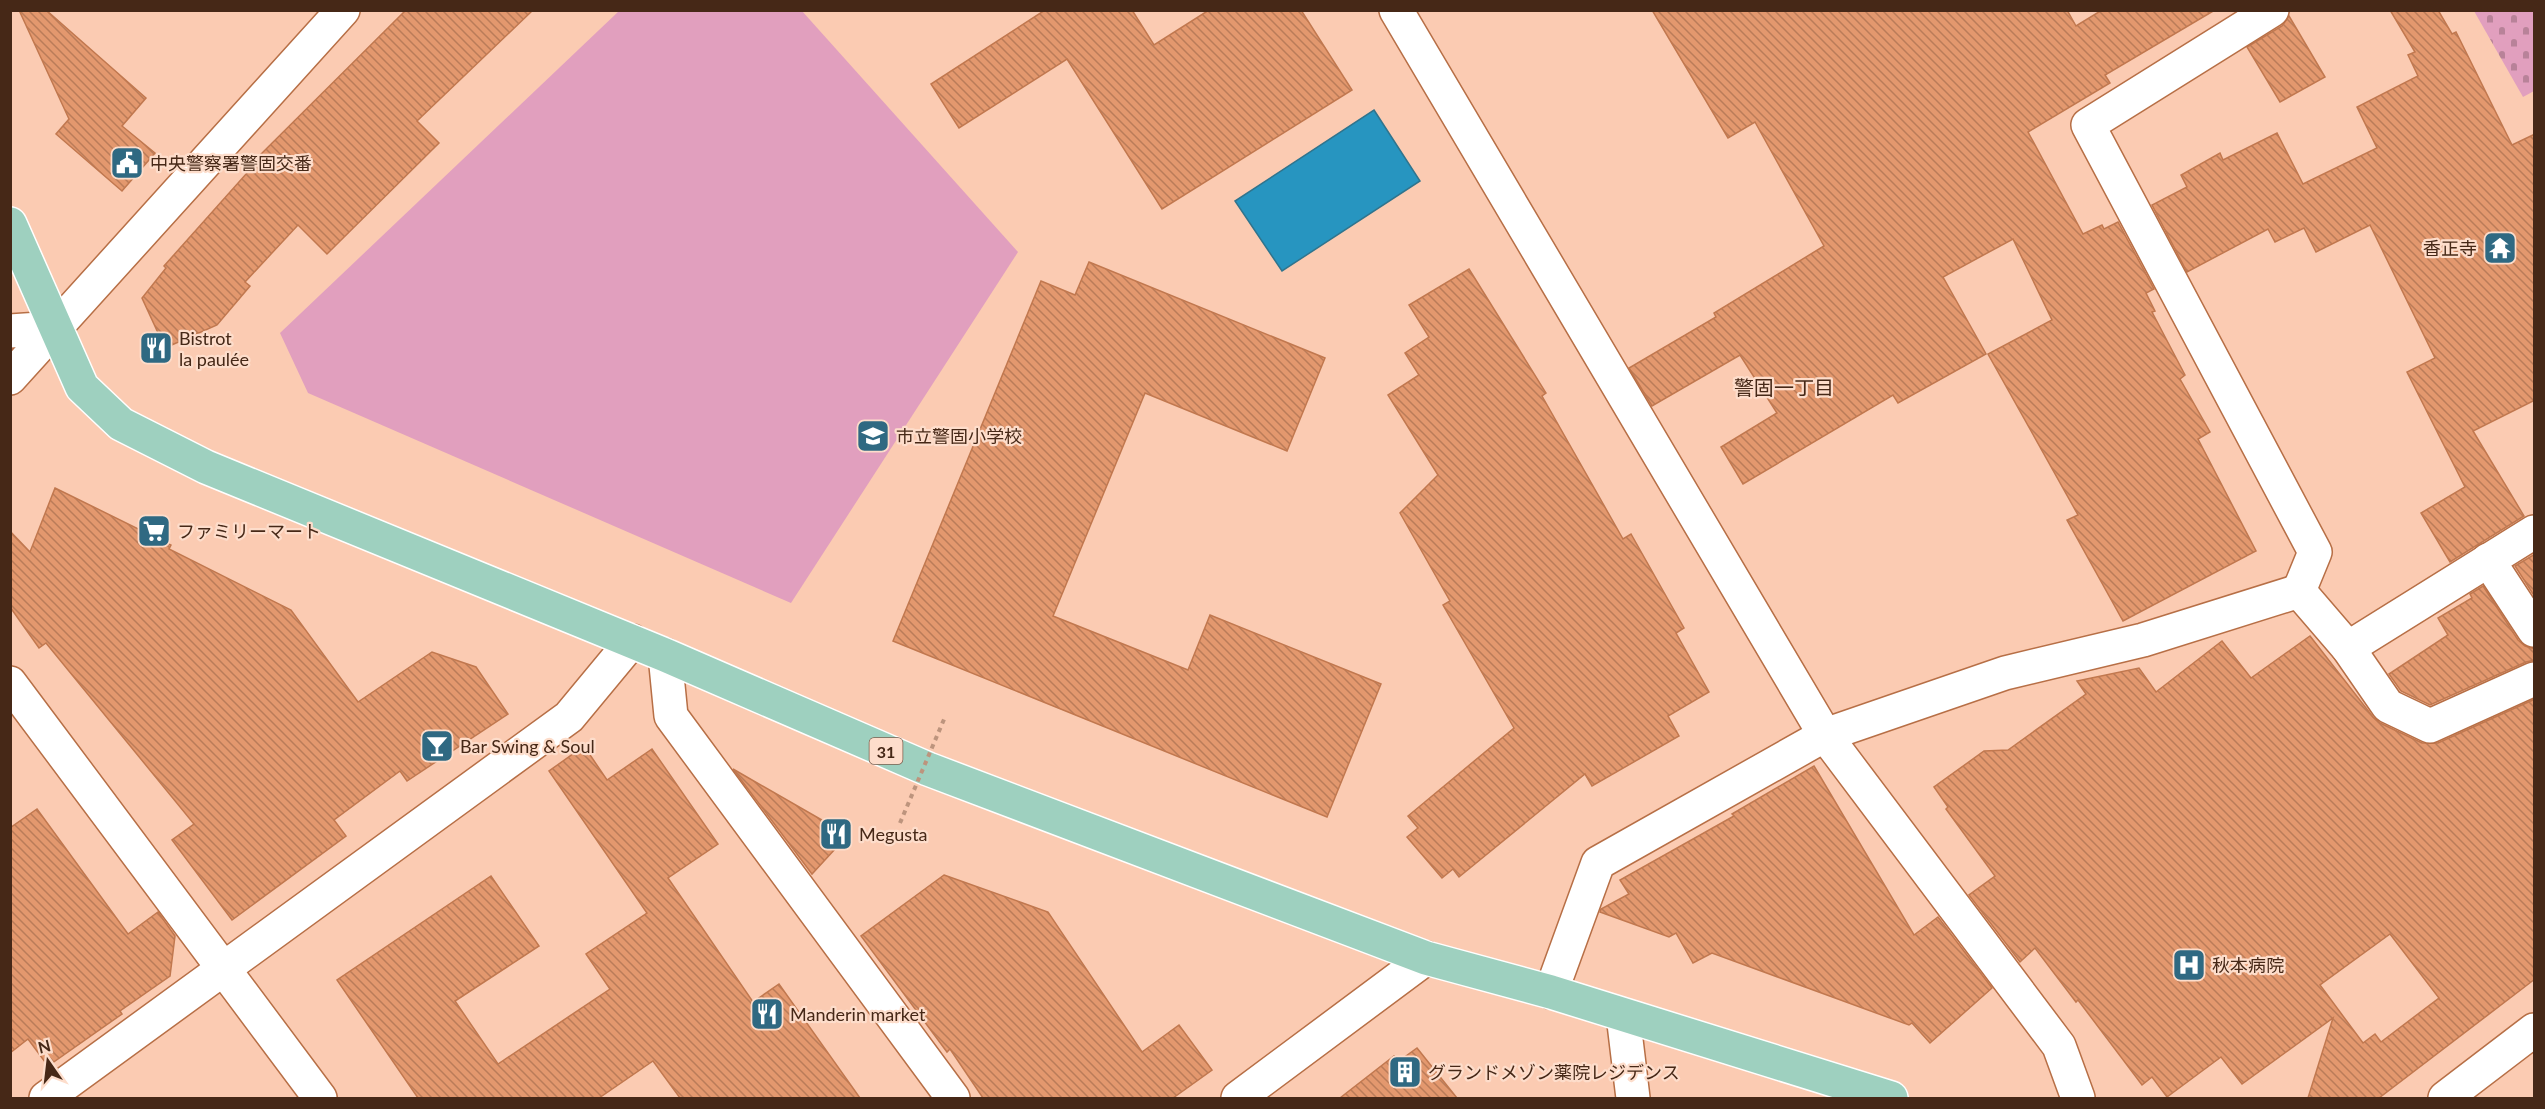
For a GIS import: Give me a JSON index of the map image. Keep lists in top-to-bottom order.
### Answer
{
  "streets": {
    "main road": ["31"]
  },
  "districts": ["警固一丁目"],
  "places": {
    "public building": ["中央警察署警固交番"],
    "temple": ["香正寺"],
    "restaurant": ["Bistrot la paulée", "Megusta", "Manderin market"],
    "school or university": ["市立警固小学校"],
    "supermarket": ["ファミリーマート"],
    "bar": ["Bar Swing & Soul"],
    "hospital": ["秋本病院"],
    "building": ["グランドメゾン薬院レジデンス"]
  },
  "north": "top"
}
